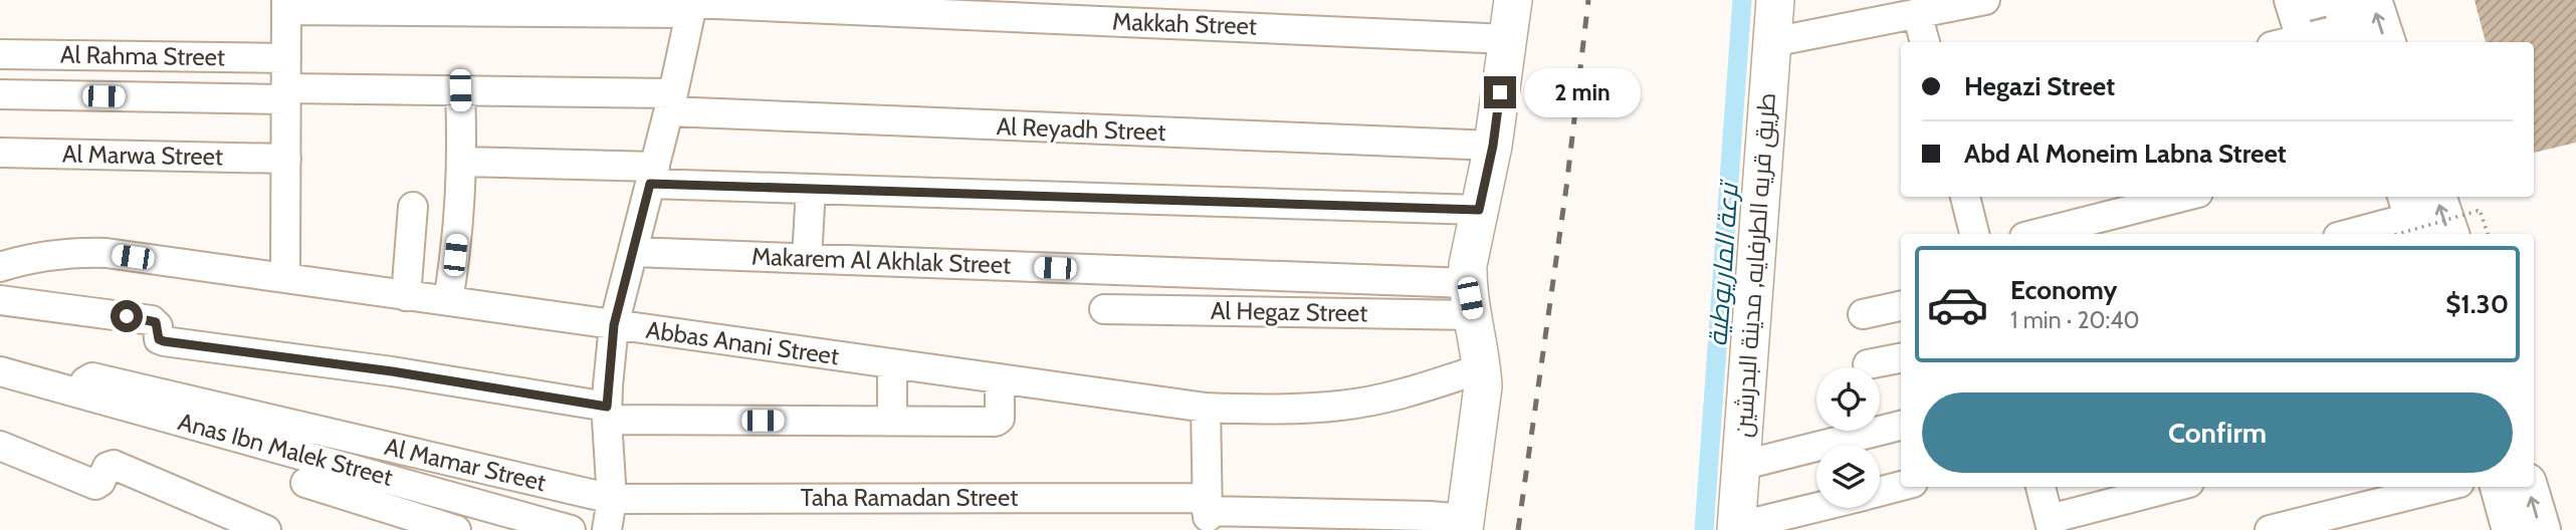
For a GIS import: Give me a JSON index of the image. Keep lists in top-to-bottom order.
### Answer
{
  "streets": {
    "main road": ["طريق قريه الطرفايه, مدينة البدرشين"],
    "street": [
      "Makkah Street",
      "Al Rahma Street",
      "Al Reyadh Street",
      "Al Marwa Street",
      "Makarem Al Akhlak Street",
      "Al Hegaz Street",
      "Abbas Anani Street",
      "Anas Ibn Malek Street",
      "Al Mamar Street",
      "Taha Ramadan Street"
    ]
  },
  "crossings": [
    ["Makarem Al Akhlak Street", "Al Hegaz Street"],
    ["Anas Ibn Malek Street", "Al Mamar Street"],
    ["Al Mamar Street", "Taha Ramadan Street"]
  ],
  "water": ["ترعة الماريوطية"],
  "page": {
    "banner": ["Hegazi Street", "Abd Al Moneim Labna Street"],
    "bubble": "2 min",
    "list": [
      {
        "name": "Economy",
        "note": "1 min · 20:40",
        "value": "$1.30"
      }
    ],
    "buttons": "Confirm"
  }
}
